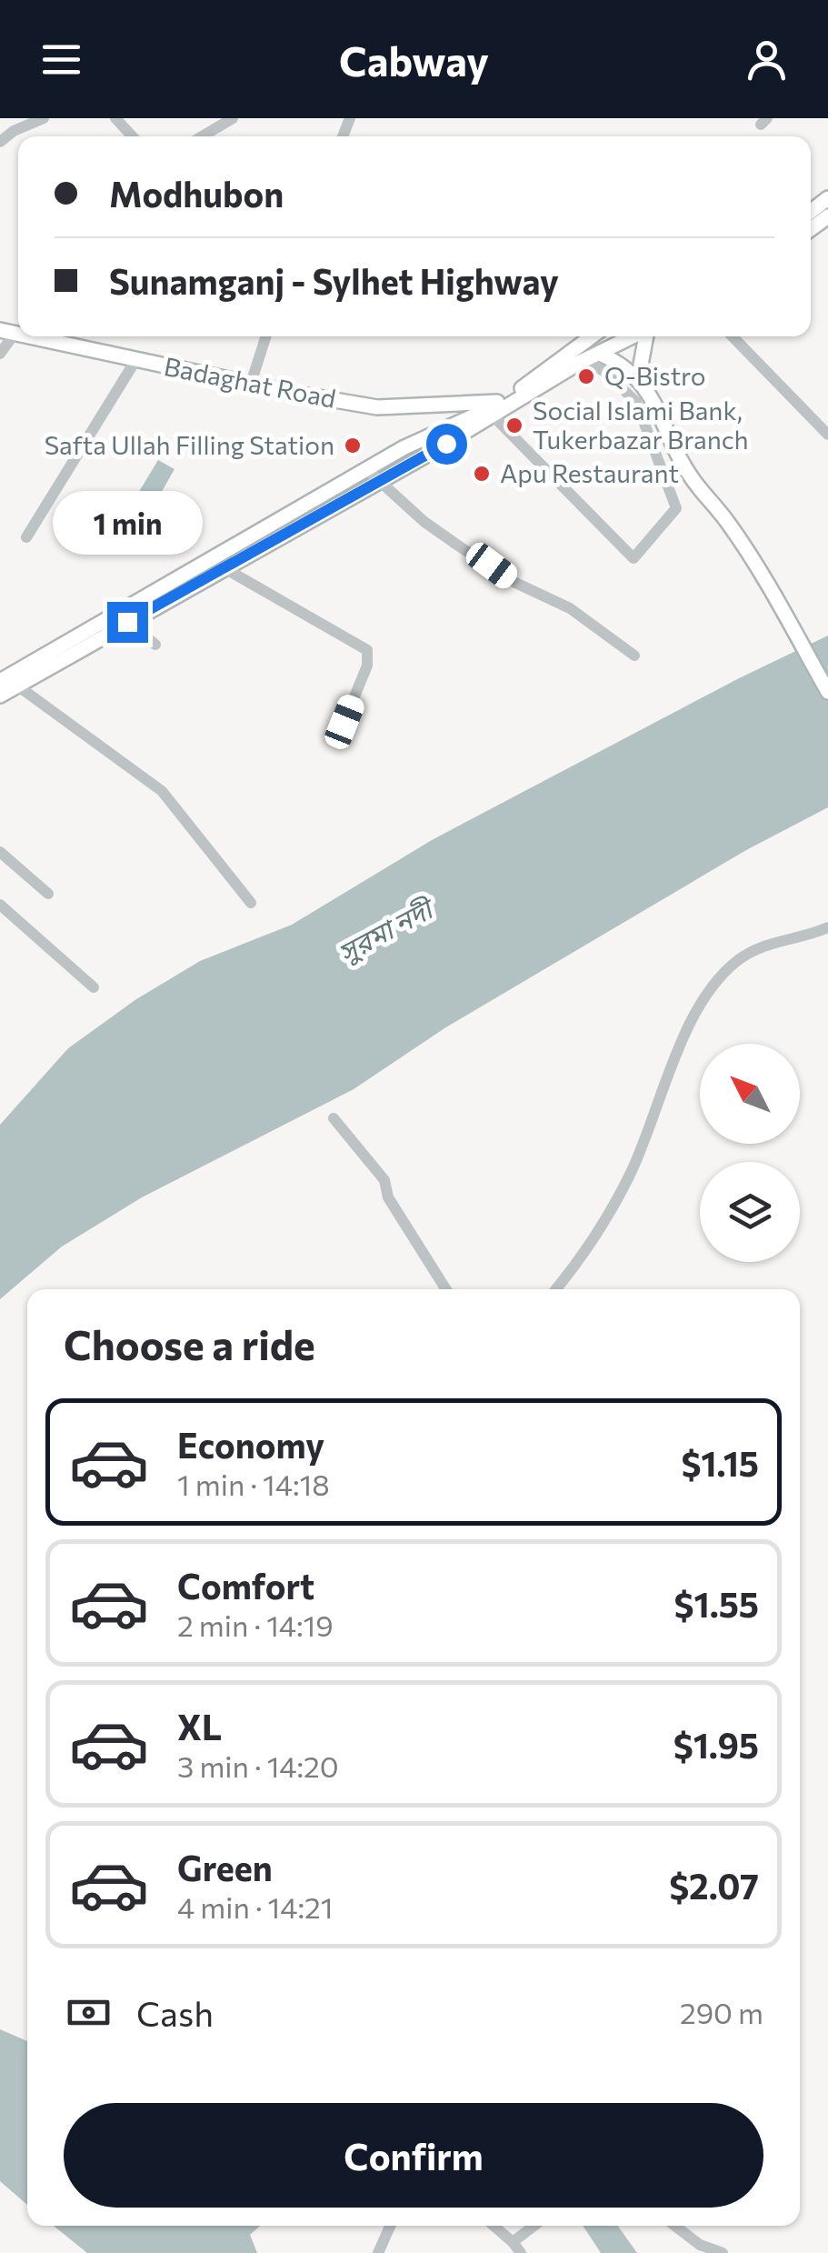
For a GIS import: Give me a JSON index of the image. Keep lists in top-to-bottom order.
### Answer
{
  "streets": {
    "main road": ["Badaghat Road"]
  },
  "water": ["সুরমা নদী"],
  "places": [
    "Q-Bistro",
    "Social Islami Bank, Tukerbazar Branch",
    "Safta Ullah Filling Station",
    "Apu Restaurant"
  ],
  "north": "top left",
  "page": {
    "header": "Cabway",
    "banner": ["Modhubon", "Sunamganj - Sylhet Highway"],
    "bubble": "1 min",
    "heading": "Choose a ride",
    "list": [
      {
        "name": "Economy",
        "note": "1 min · 14:18",
        "value": "$1.15"
      },
      {
        "name": "Comfort",
        "note": "2 min · 14:19",
        "value": "$1.55"
      },
      {
        "name": "XL",
        "note": "3 min · 14:20",
        "value": "$1.95"
      },
      {
        "name": "Green",
        "note": "4 min · 14:21",
        "value": "$2.07"
      }
    ],
    "pay": ["Cash", "290 m"],
    "buttons": "Confirm"
  }
}
